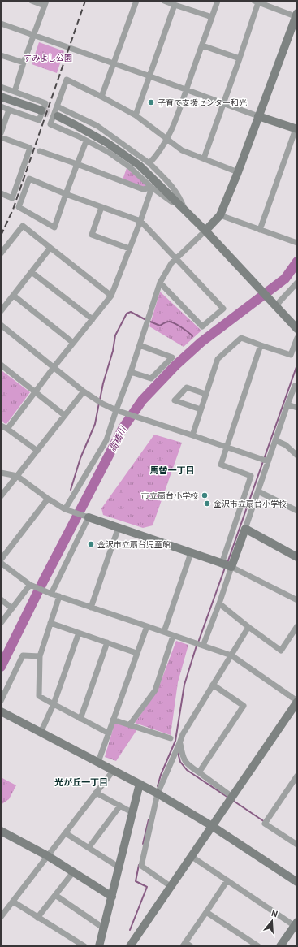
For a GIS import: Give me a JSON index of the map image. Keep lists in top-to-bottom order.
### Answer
{
  "districts": ["馬替一丁目", "光が丘一丁目"],
  "water": ["高橋川"],
  "parks": ["すみよし公園"],
  "places": [
    "子育て支援センター和光",
    "市立扇台小学校",
    "金沢市立扇台小学校",
    "金沢市立扇台児童館"
  ],
  "north": "top"
}
